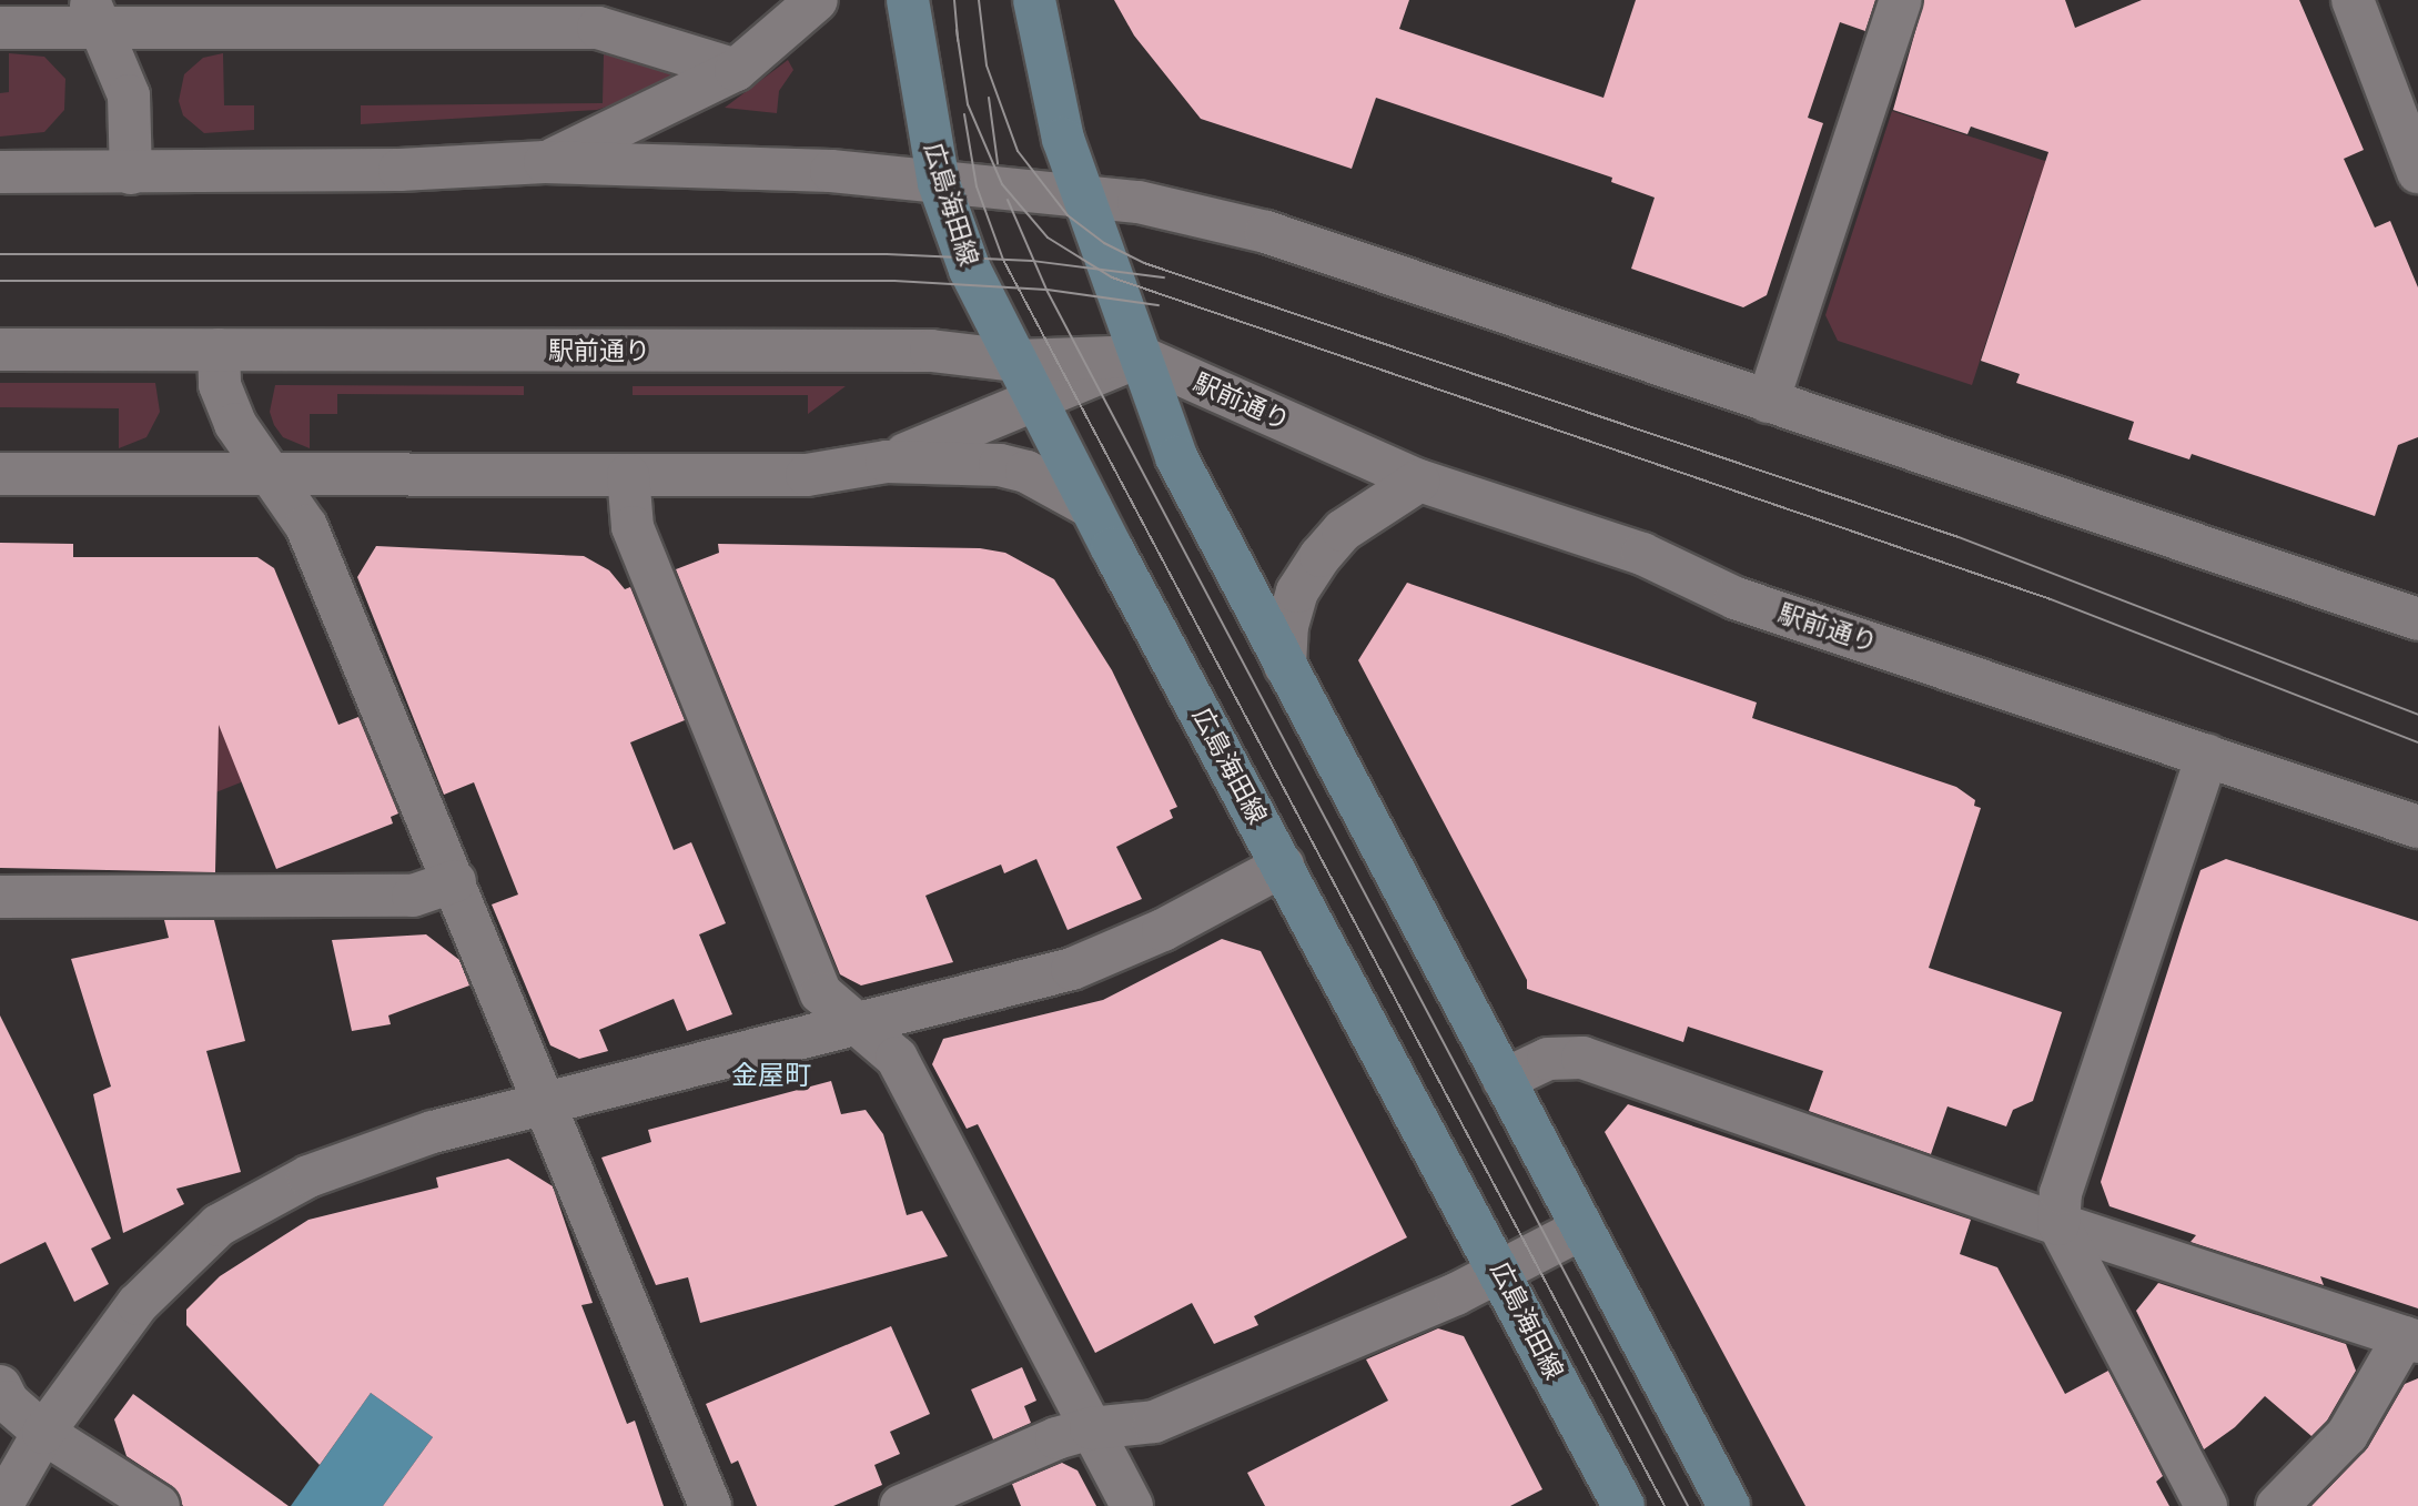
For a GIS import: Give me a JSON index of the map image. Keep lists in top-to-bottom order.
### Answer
{
  "streets": {
    "main road": ["広島海田線"],
    "street": ["駅前通り"]
  },
  "crossings": [
    ["広島海田線", "駅前通り"]
  ],
  "districts": ["金屋町"]
}
